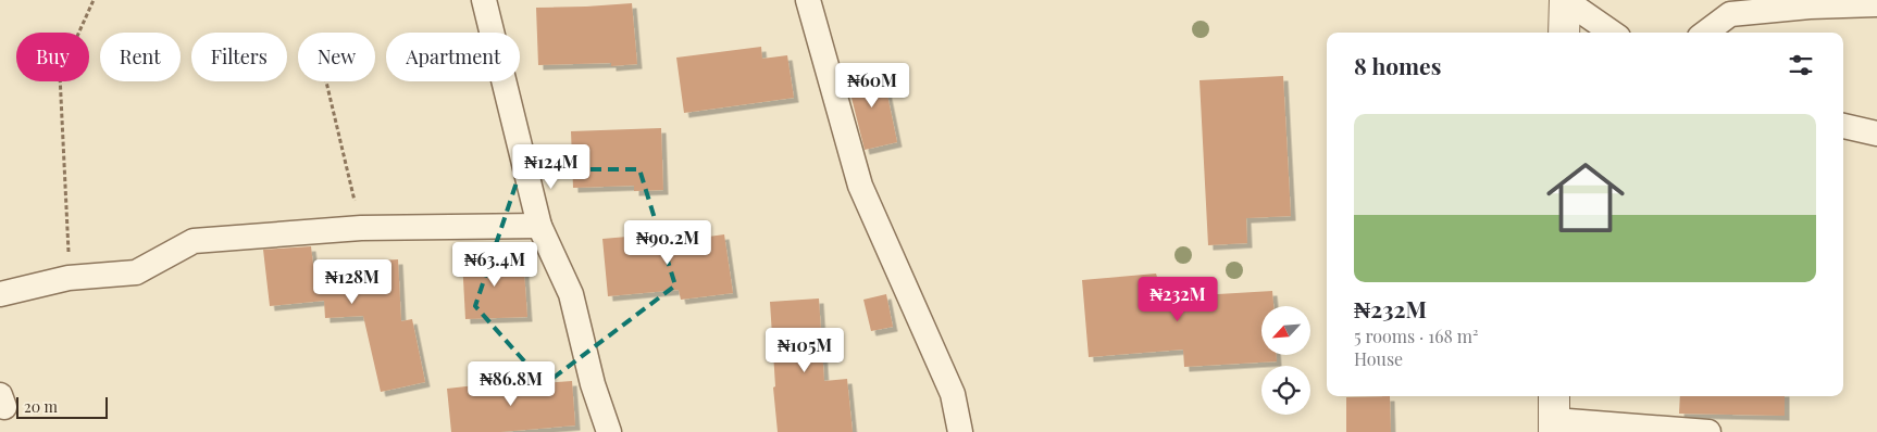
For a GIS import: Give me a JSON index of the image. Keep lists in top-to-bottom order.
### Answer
{
  "scale_bar": "20 m",
  "north": "bottom left",
  "page": {
    "chip": [
      "Buy",
      "Rent",
      "Filters",
      "New",
      "Apartment"
    ],
    "heading": "8 homes",
    "price": [
      "₦60M",
      "₦124M",
      "₦90.2M",
      "₦63.4M",
      "₦128M",
      "₦232M",
      "₦105M",
      "₦86.8M"
    ],
    "list": [
      {
        "name": "₦232M",
        "note": "5 rooms · 168 m² · House"
      }
    ],
    "scale": "20 m"
  }
}
